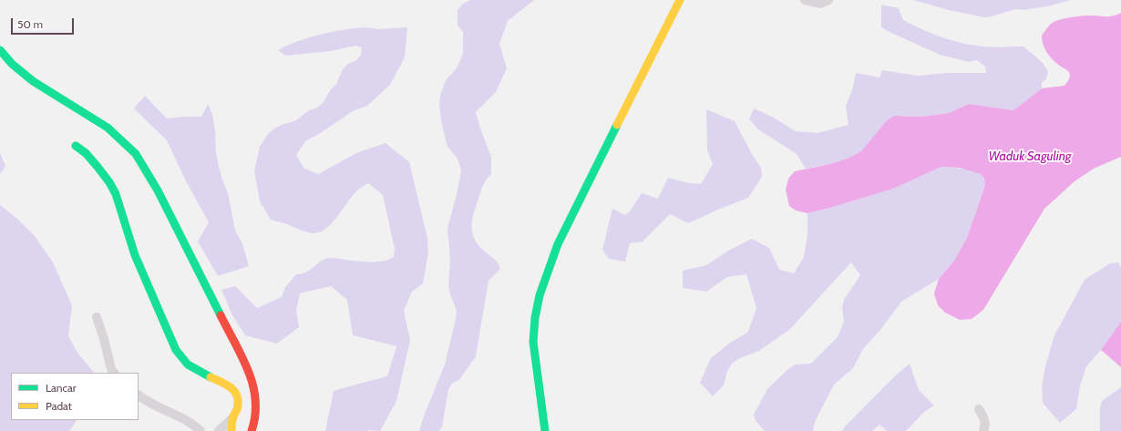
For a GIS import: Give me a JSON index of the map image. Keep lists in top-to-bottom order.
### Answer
{
  "water": ["Waduk Saguling"],
  "legend": ["Lancar", "Padat"],
  "scale_bar": "50 m"
}
